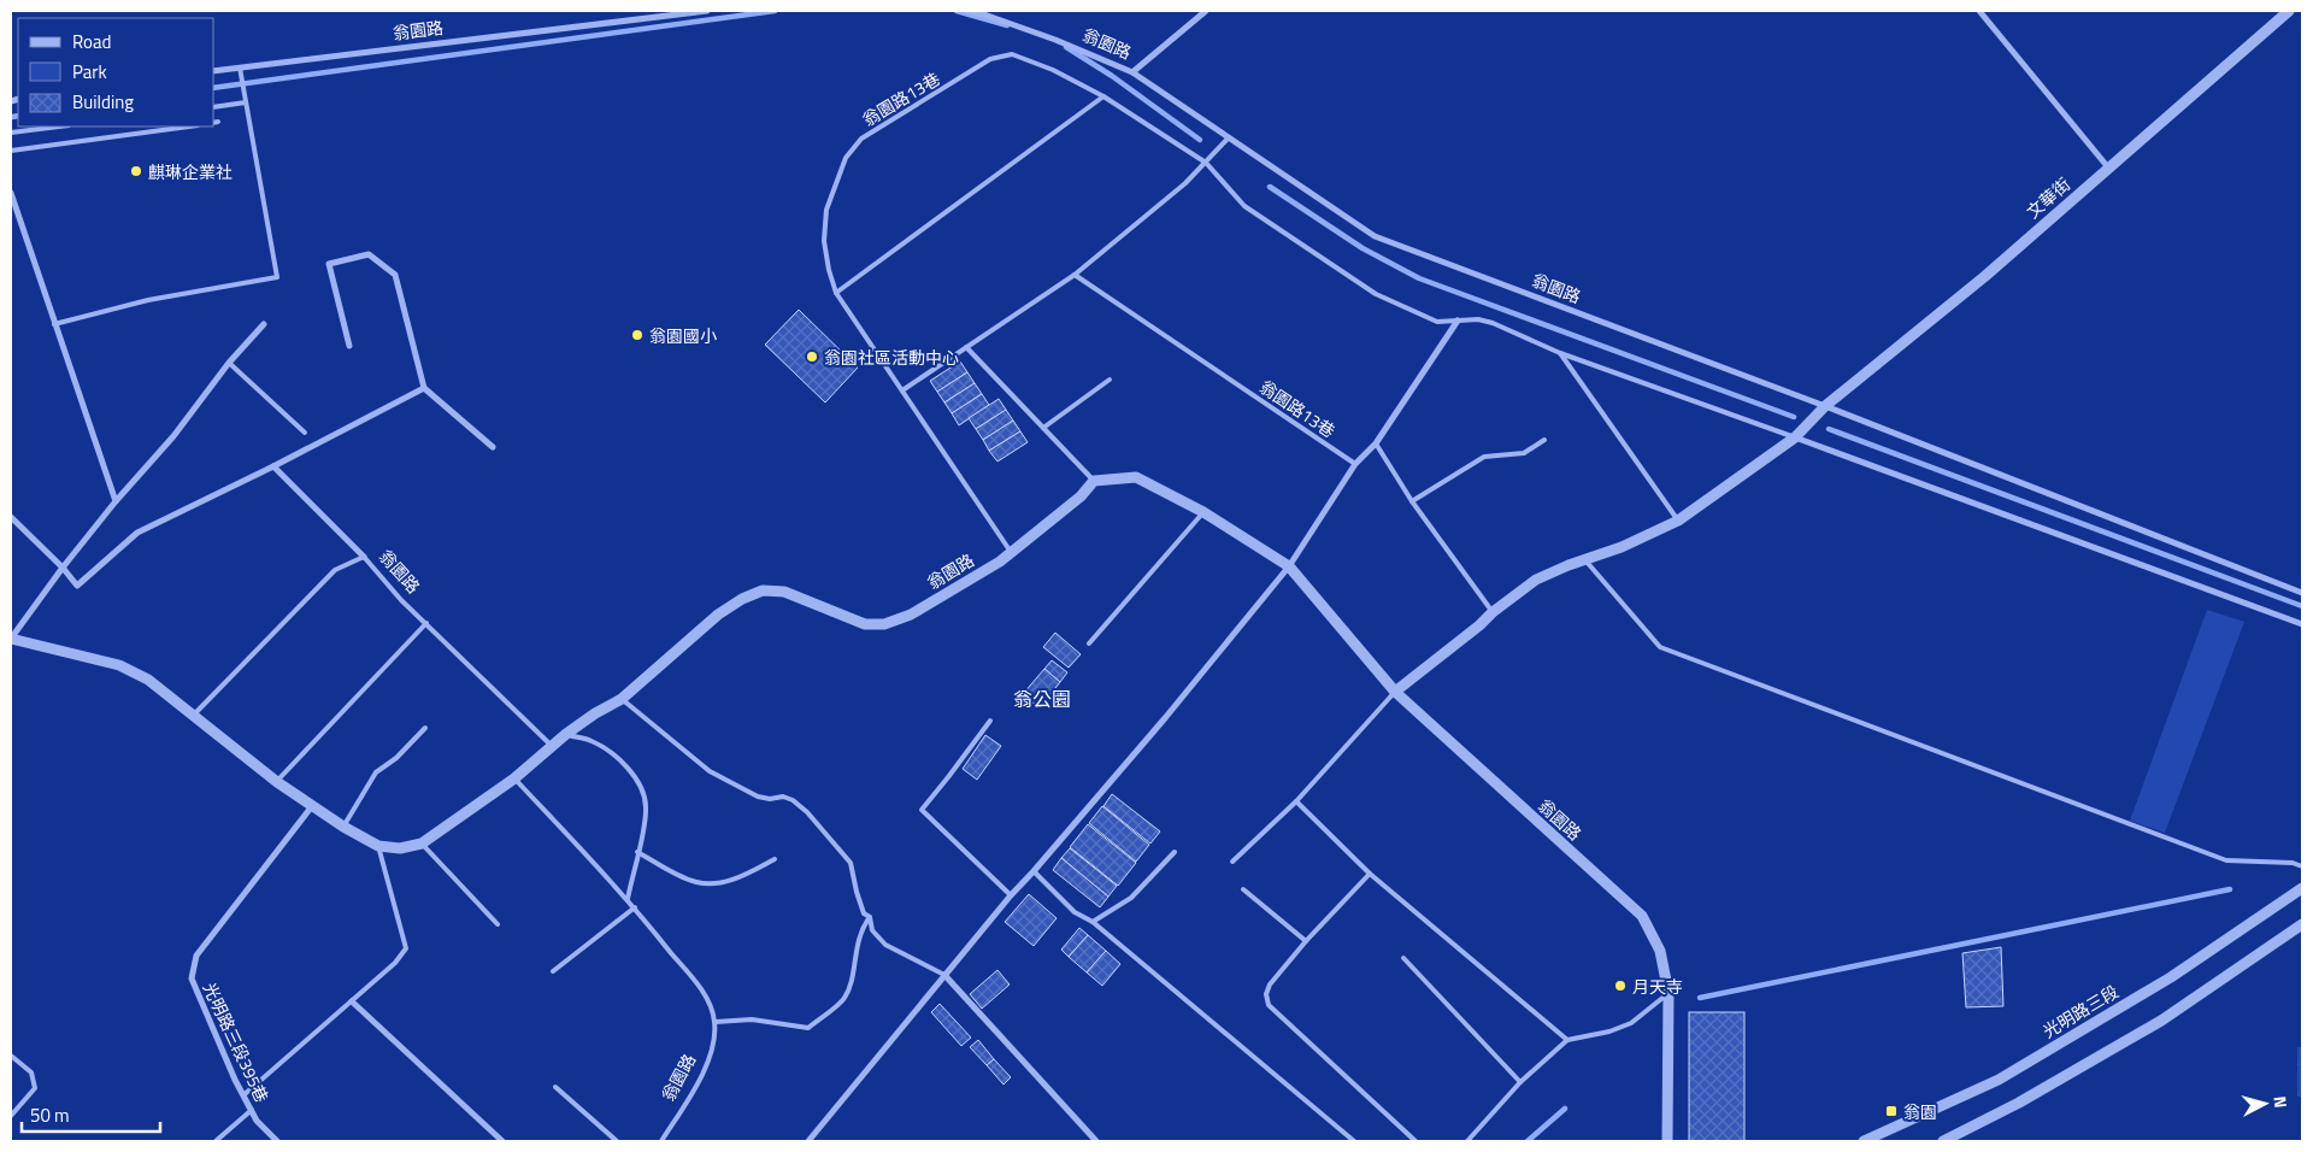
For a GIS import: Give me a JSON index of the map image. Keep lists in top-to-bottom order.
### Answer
{
  "streets": {
    "street": [
      "翁園路",
      "文華街",
      "光明路三段",
      "光明路三段395巷"
    ],
    "lane": ["翁園路13巷"]
  },
  "crossings": [
    ["翁園路", "翁園路13巷"],
    ["翁園路", "文華街"],
    ["翁園路", "光明路三段395巷"]
  ],
  "districts": ["翁公園"],
  "places": {
    "other": [
      "麒琳企業社",
      "翁園國小",
      "翁園社區活動中心",
      "月天寺"
    ],
    "transit": ["翁園"]
  },
  "legend": ["Road", "Park", "Building"],
  "scale_bar": "50 m",
  "north": "right"
}
